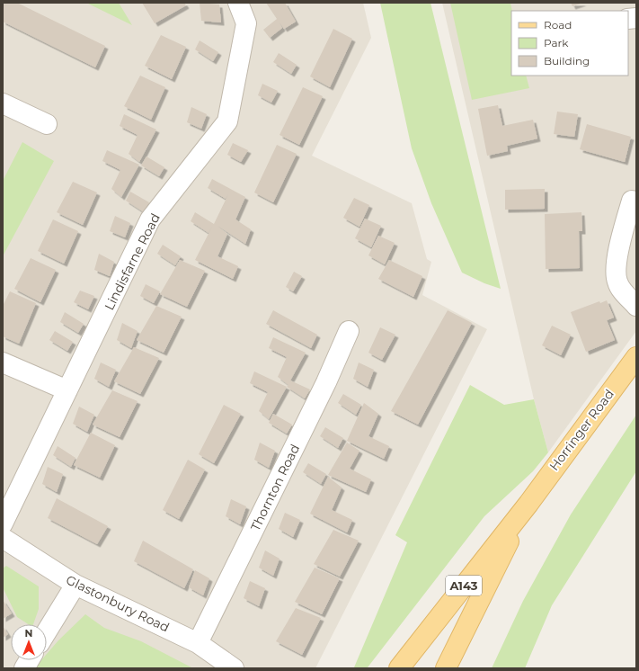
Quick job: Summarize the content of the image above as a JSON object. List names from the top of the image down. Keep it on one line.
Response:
{"streets":{"main road":["Horringer Road","A143"],"street":["Lindisfarne Road","Thornton Road","Glastonbury Road"]},"crossings":[["Thornton Road","Glastonbury Road"]],"legend":["Road","Park","Building"],"north":"top"}
